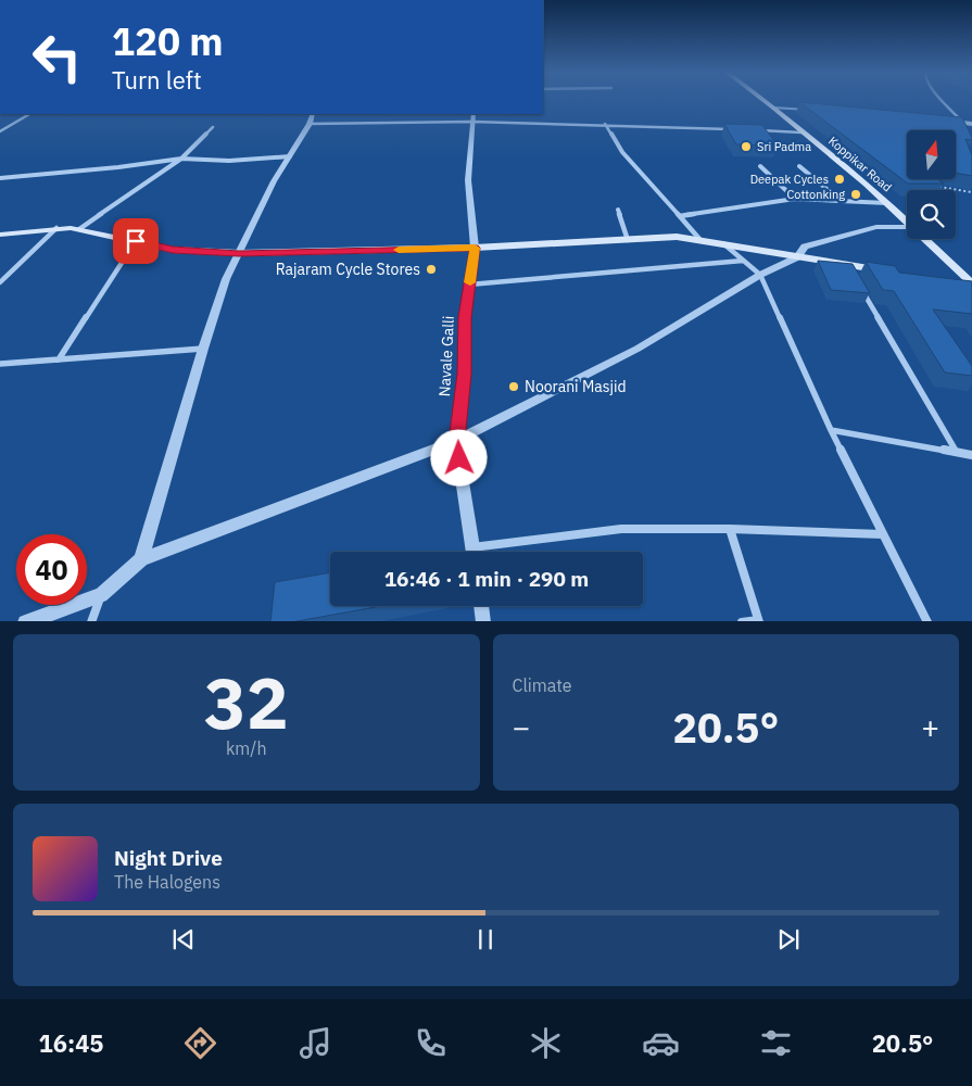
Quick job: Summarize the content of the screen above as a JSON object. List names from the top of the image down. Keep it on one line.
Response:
{"streets":{"main road":["Koppikar Road"],"street":["Navale Galli"]},"places":["Sri Padma","Deepak Cycles","Cottonking","Rajaram Cycle Stores","Noorani Masjid"],"north":"top","page":{"turn":["120 m","Turn left"],"limit":"40","trip":"16:46 · 1 min · 290 m","tile":[["32","km/h"],"Climate"],"heat":["−","20.5°","+"],"song":["Night Drive","The Halogens"],"tabs":["16:45","20.5°"]}}
